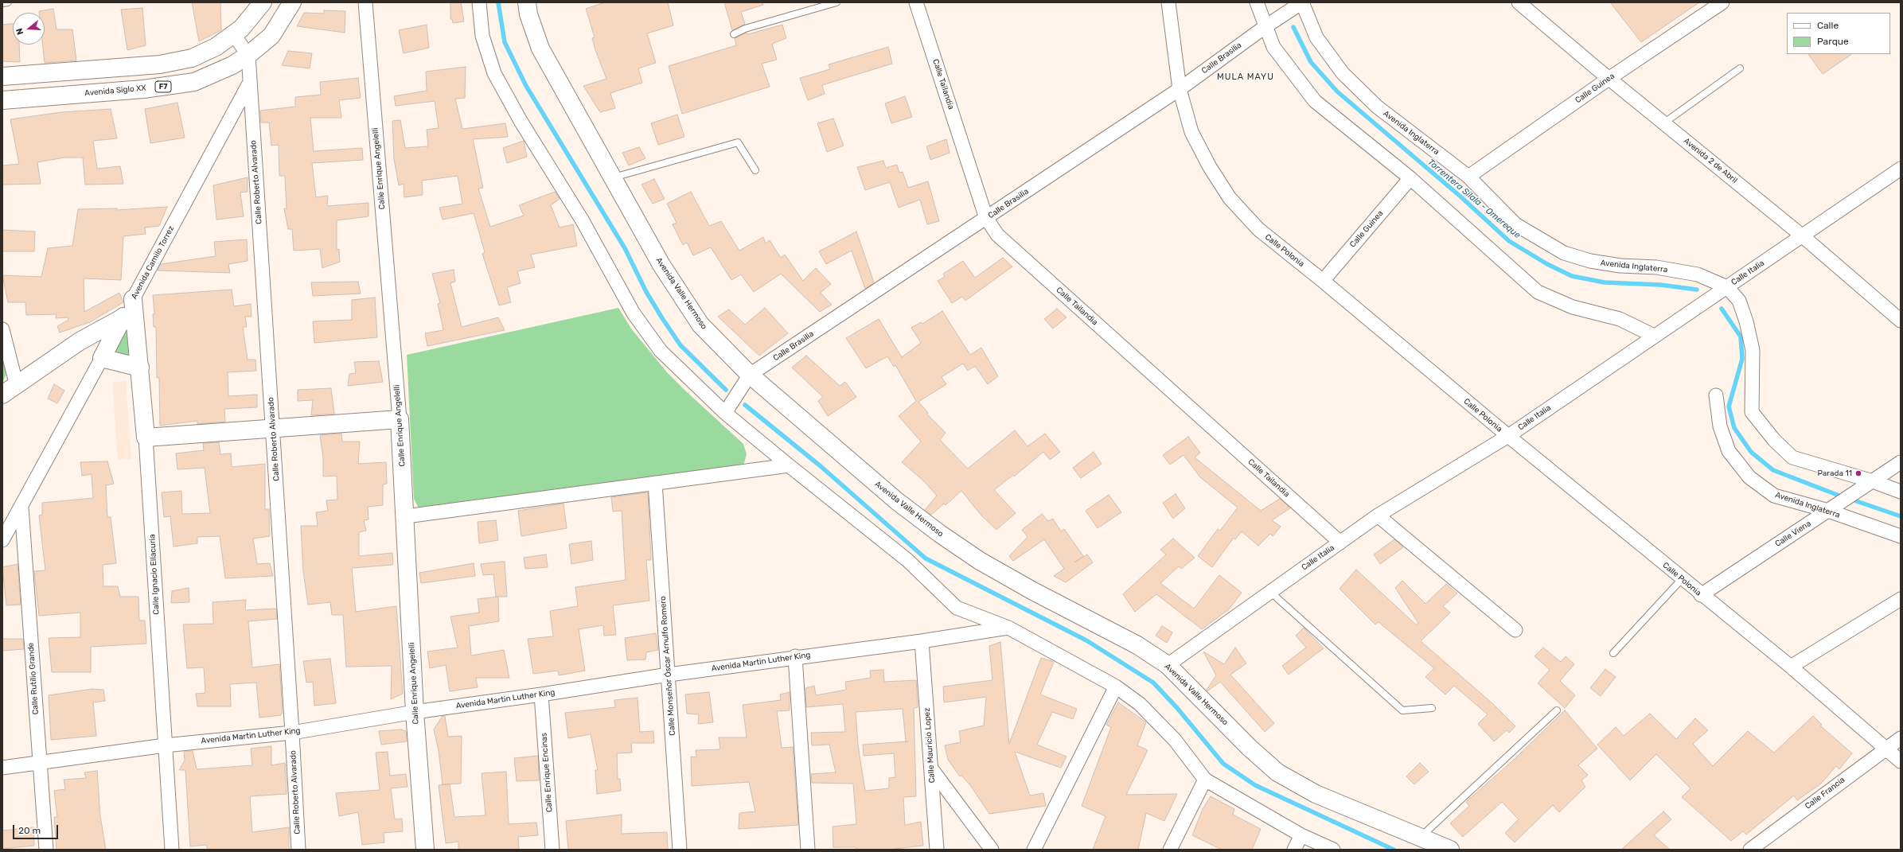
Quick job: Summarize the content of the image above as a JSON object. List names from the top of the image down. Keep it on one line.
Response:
{"streets":{"main road":["F7","Avenida Siglo XX","Calle Enrique Angelelli","Avenida Camilo Torrez","Avenida Valle Hermoso","Calle Ignacio Ellacuria"],"street":["Calle Brasilia","Calle Tailandia","Calle Guinea","Avenida Inglaterra","Avenida 2 de Abril","Calle Roberto Alvarado","Calle Polonia","Calle Italia","Calle Viena","Avenida Martin Luther King","Calle Monseñor Óscar Arnulfo Romero","Calle Rutilio Grande","Calle Mauricio Lopez","Calle Enrique Encinas","Calle Francia"]},"crossings":[["Calle Brasilia","Calle Tailandia"],["Calle Brasilia","Avenida Inglaterra"],["Calle Brasilia","Calle Polonia"],["Calle Brasilia","Avenida Valle Hermoso"],["Calle Tailandia","Calle Italia"],["Calle Guinea","Avenida Inglaterra"],["Calle Guinea","Avenida 2 de Abril"],["Calle Guinea","Calle Polonia"],["Avenida Siglo XX","Calle Roberto Alvarado"],["Avenida Inglaterra","Calle Italia"],["Avenida Inglaterra","Calle Viena"],["Avenida 2 de Abril","Calle Italia"],["Calle Enrique Angelelli","Avenida Martin Luther King"],["Calle Roberto Alvarado","Avenida Camilo Torrez"],["Calle Roberto Alvarado","Avenida Martin Luther King"],["Calle Polonia","Calle Italia"],["Calle Polonia","Calle Viena"],["Calle Polonia","Calle Francia"],["Avenida Camilo Torrez","Calle Ignacio Ellacuria"],["Calle Italia","Avenida Valle Hermoso"],["Calle Ignacio Ellacuria","Avenida Martin Luther King"],["Avenida Martin Luther King","Calle Monseñor Óscar Arnulfo Romero"],["Avenida Martin Luther King","Calle Rutilio Grande"],["Avenida Martin Luther King","Calle Mauricio Lopez"],["Avenida Martin Luther King","Calle Enrique Encinas"]],"districts":["MULA MAYU"],"water":["Torrentera Silala - Omereque"],"places":["Parada 11"],"legend":["Calle","Parque"],"scale_bar":"20 m","north":"left"}
